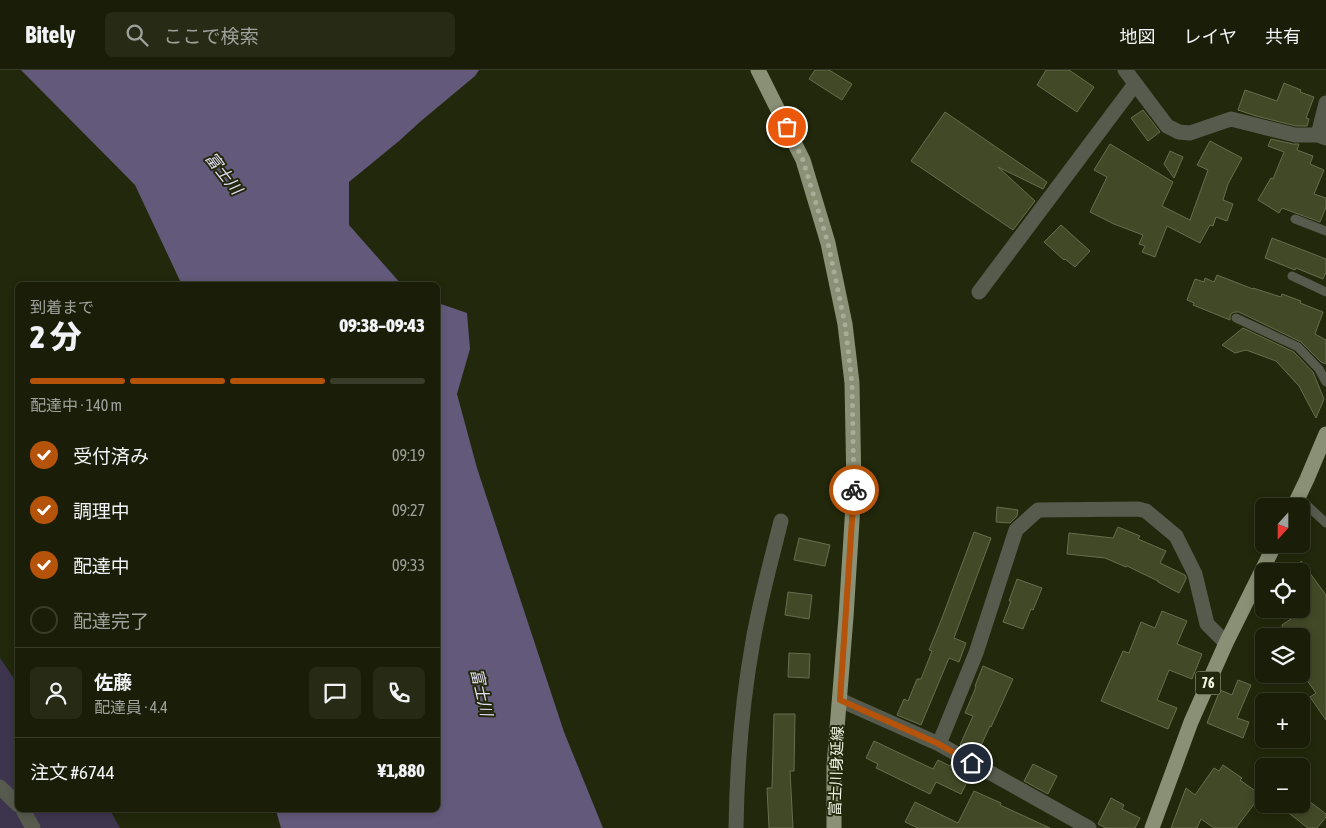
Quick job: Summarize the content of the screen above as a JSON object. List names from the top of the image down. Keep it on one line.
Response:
{"streets":{"main road":["76","富士川身延線"]},"water":["富士川"],"north":"bottom","page":{"header":"Bitely","search":"ここで検索","nav":["地図","レイヤ","共有"],"heading":["2 分","到着まで","09:38–09:43"],"panel":["佐藤","配達員 · 4.4","注文 #6744","¥1,880"],"bar":"配達中 · 140 m","list":[["受付済み","09:19"],["調理中","09:27"],["配達中","09:33"],"配達完了"],"map_buttons":["+","−"]}}
